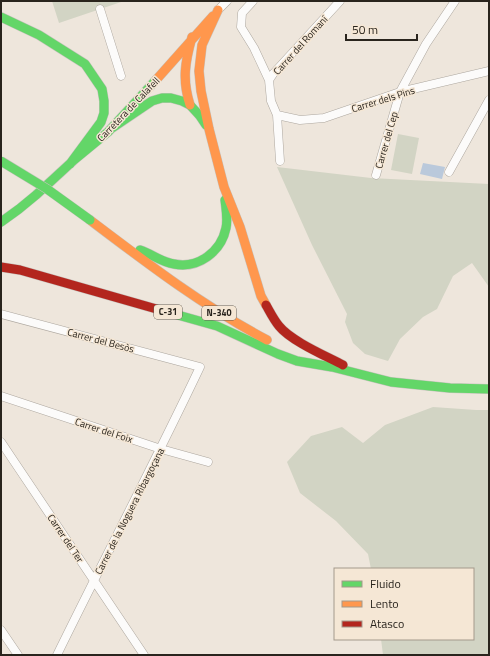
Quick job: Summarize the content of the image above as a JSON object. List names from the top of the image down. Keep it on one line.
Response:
{"streets":{"main road":["Carretera de Calafell","C-31","N-340"],"street":["Carrer del Romaní","Carrer dels Pins","Carrer del Cep","Carrer del Besòs","Carrer del Foix","Carrer de la Noguera Ribargoçana","Carrer del Ter"]},"crossings":[["Carrer del Romaní","Carrer dels Pins"],["Carrer dels Pins","Carrer del Cep"],["C-31","N-340"],["Carrer del Besòs","Carrer de la Noguera Ribargoçana"],["Carrer del Foix","Carrer de la Noguera Ribargoçana"],["Carrer de la Noguera Ribargoçana","Carrer del Ter"]],"legend":["Fluido","Lento","Atasco"],"scale_bar":"50 m"}
